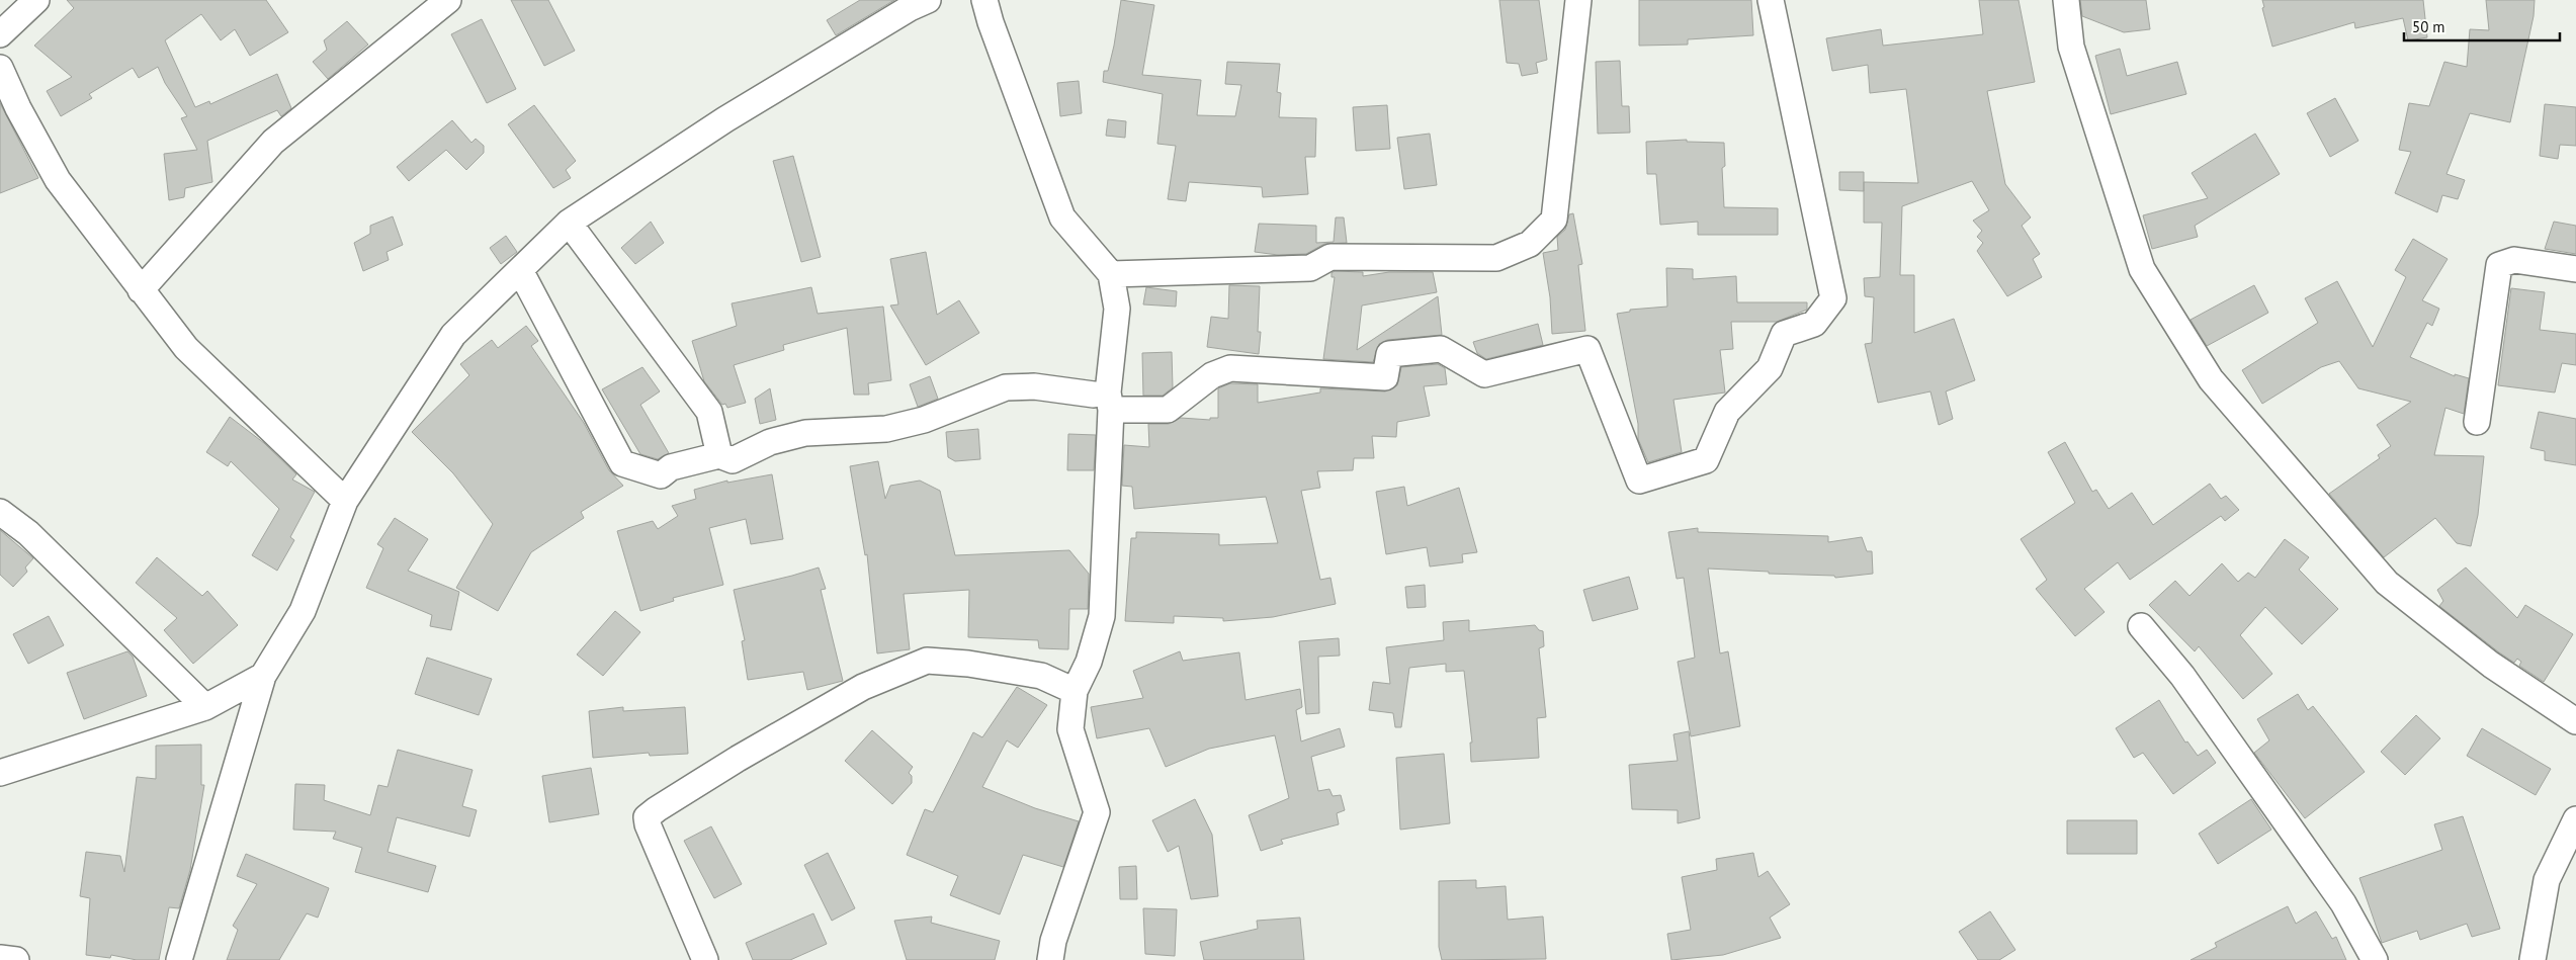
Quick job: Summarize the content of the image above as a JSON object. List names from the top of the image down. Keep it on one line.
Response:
{"scale_bar":"50 m"}
